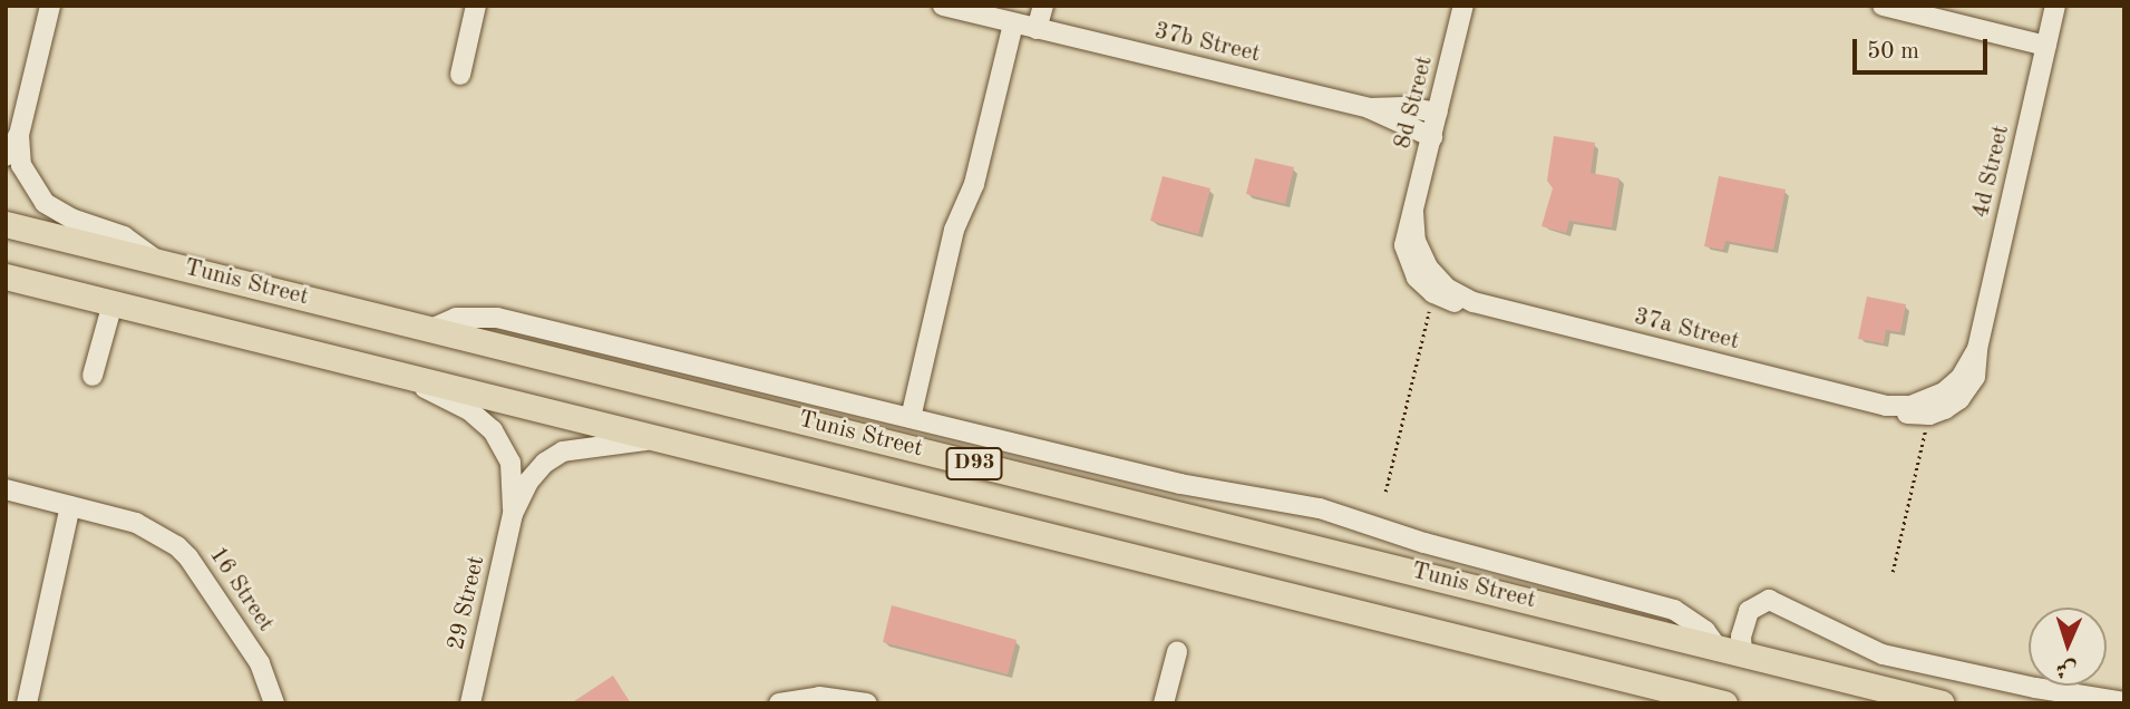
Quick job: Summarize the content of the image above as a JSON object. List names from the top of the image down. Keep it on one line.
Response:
{"streets":{"main road":["Tunis Street","D93"],"street":["37b Street","8d Street","4d Street","37a Street","16 Street","29 Street"]},"crossings":[["37b Street","8d Street"],["8d Street","37a Street"],["4d Street","37a Street"],["D93","29 Street"]],"scale_bar":"50 m","north":"bottom"}
